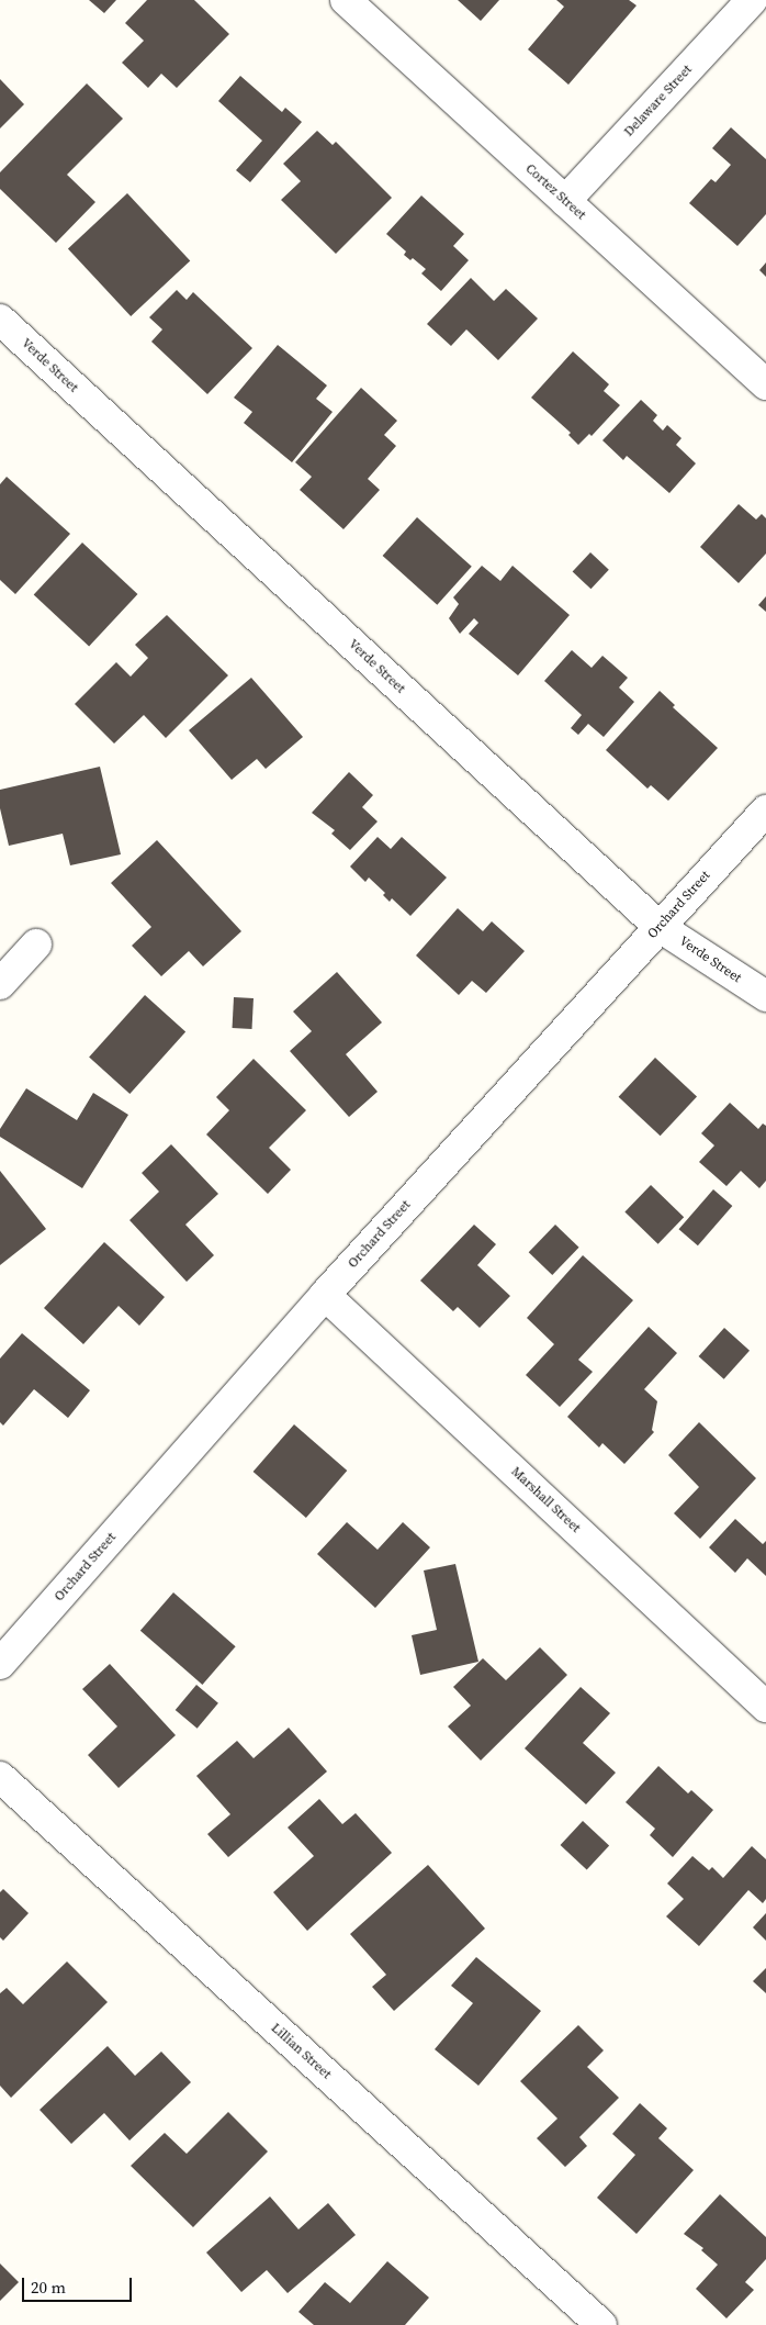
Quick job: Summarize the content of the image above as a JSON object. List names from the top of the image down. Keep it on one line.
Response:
{"streets":{"street":["Delaware Street","Cortez Street","Verde Street","Orchard Street","Marshall Street","Lillian Street"]},"crossings":[["Delaware Street","Cortez Street"],["Verde Street","Orchard Street"],["Orchard Street","Marshall Street"]],"scale_bar":"20 m"}
